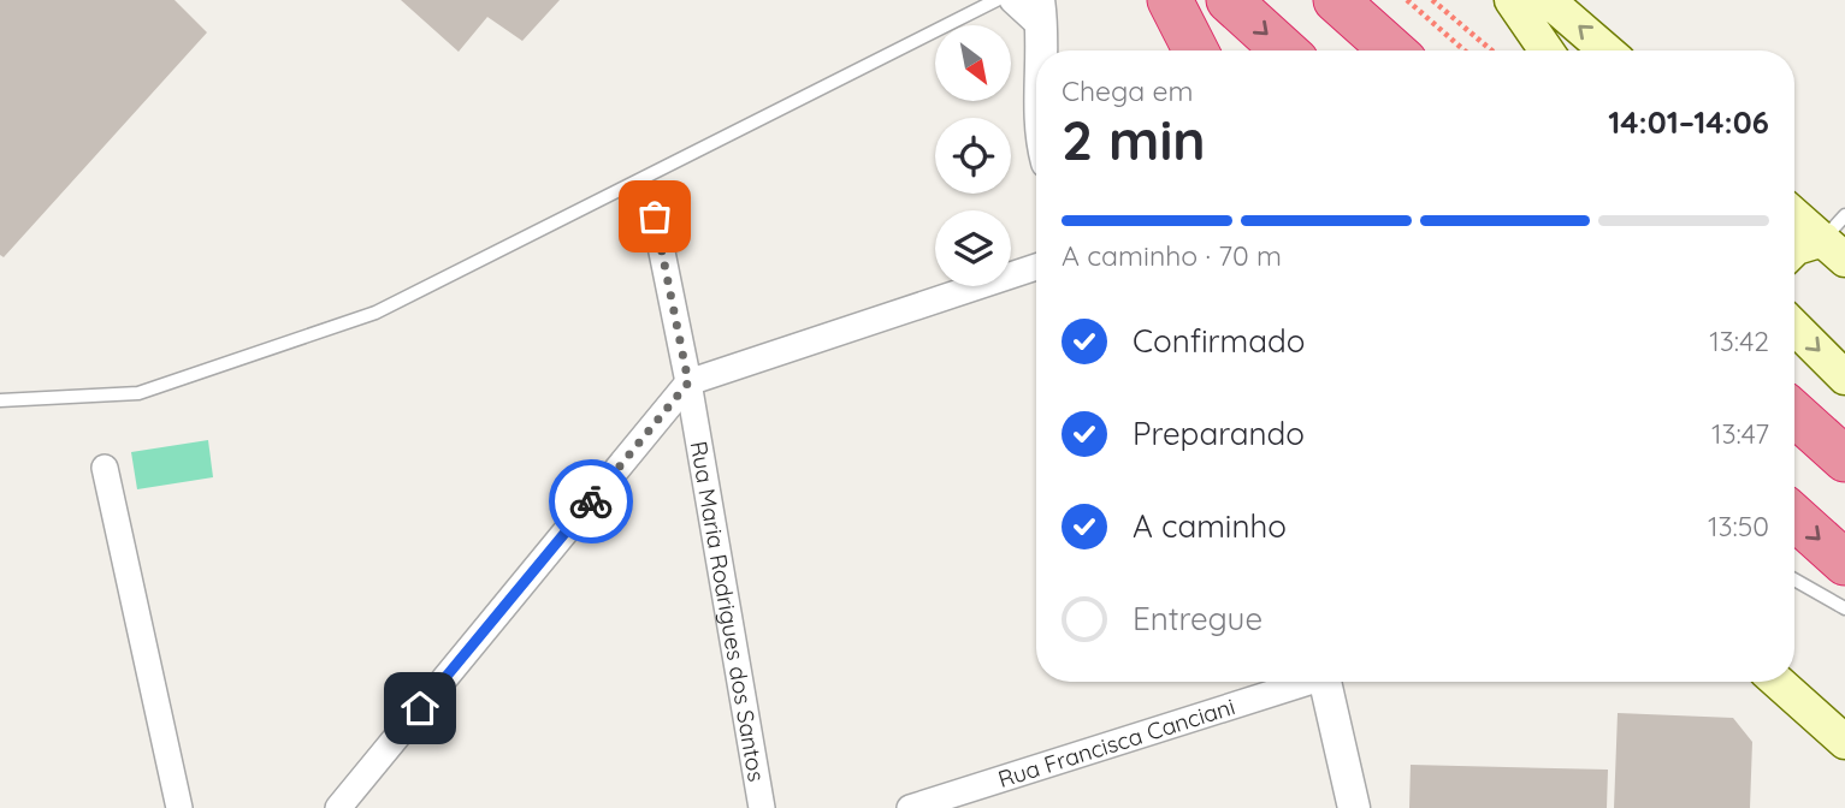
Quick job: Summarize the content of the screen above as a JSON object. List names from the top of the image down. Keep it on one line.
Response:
{"streets":{"street":["Rua Maria Rodrigues dos Santos","Rua Francisca Canciani"]},"north":"bottom right","page":{"heading":["2 min","Chega em","14:01–14:06"],"bar":"A caminho · 70 m","list":[["Confirmado","13:42"],["Preparando","13:47"],["A caminho","13:50"],"Entregue"]}}
